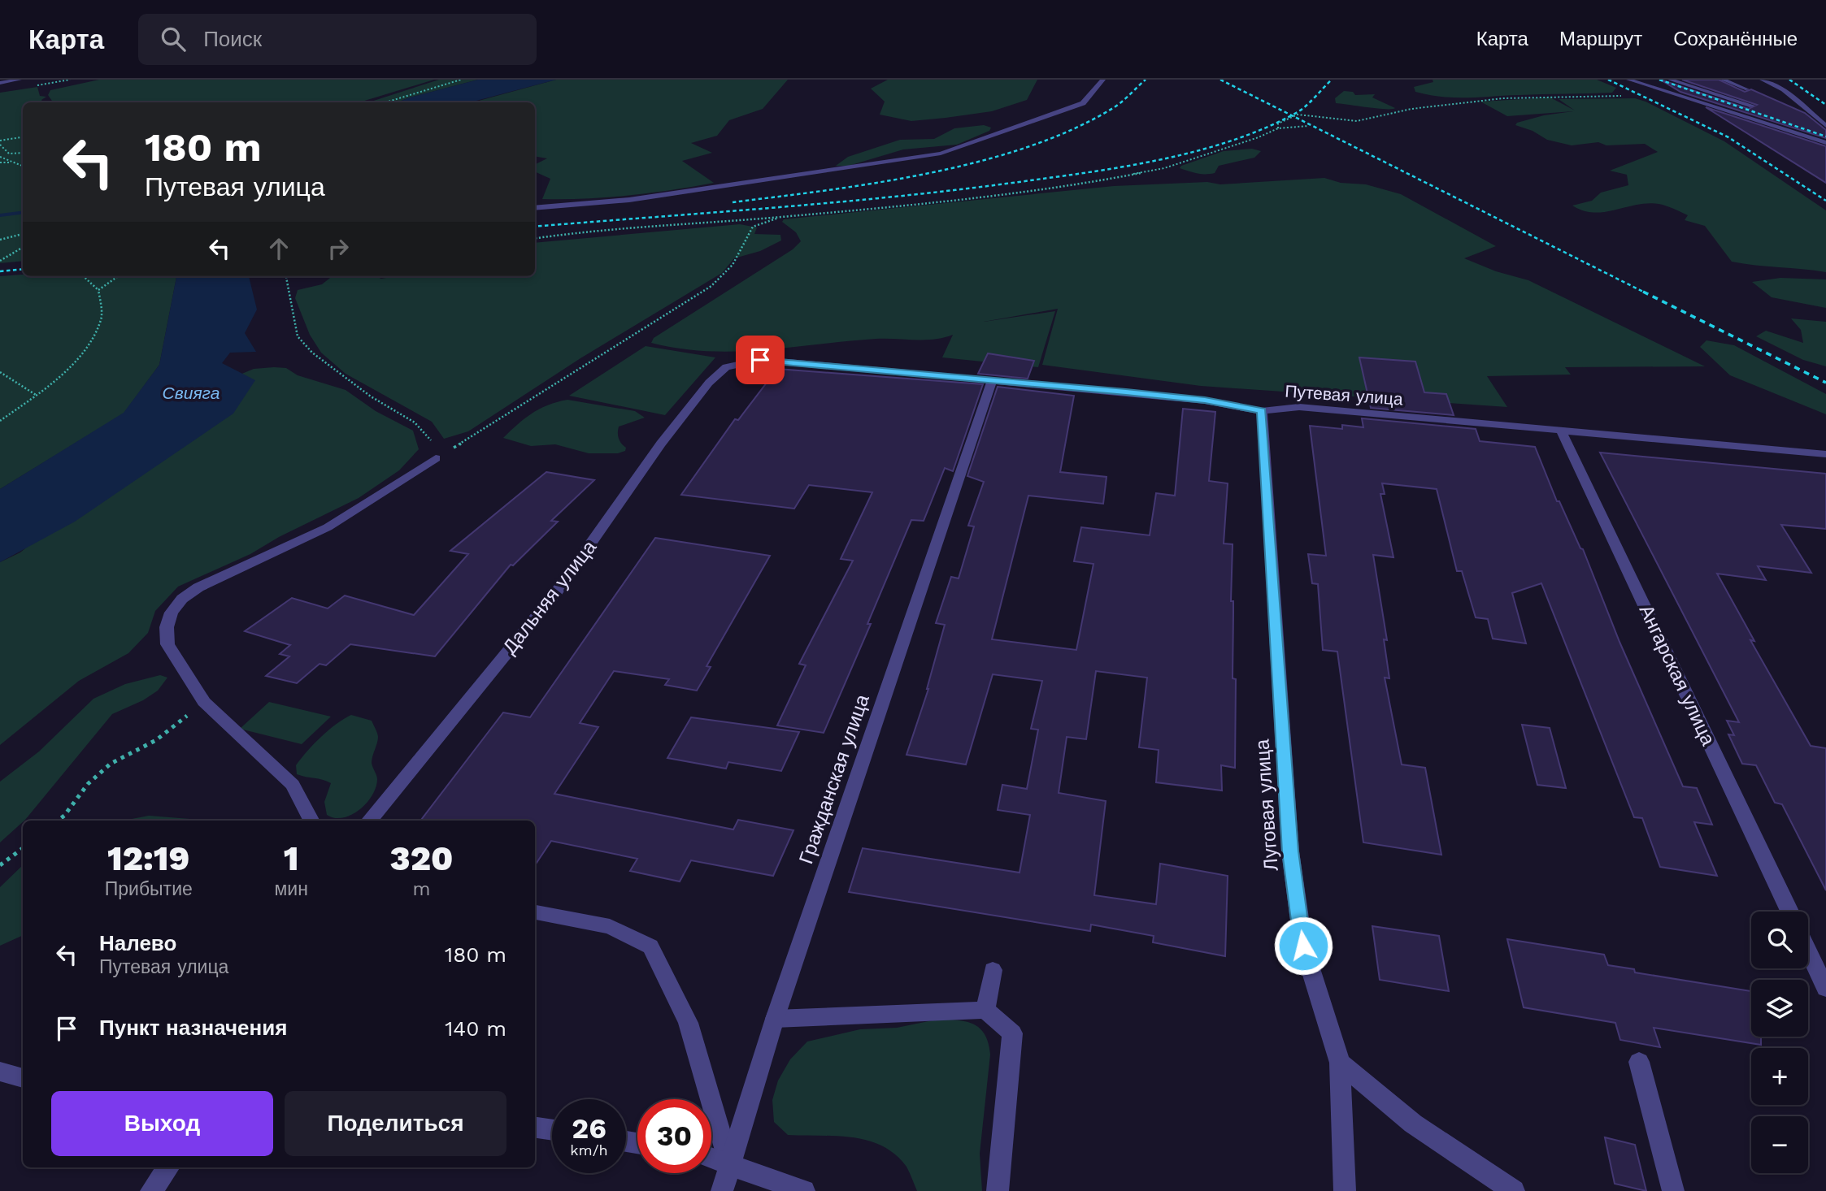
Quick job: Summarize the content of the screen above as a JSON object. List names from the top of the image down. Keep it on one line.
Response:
{"streets":{"street":["Путевая улица","Дальняя улица","Ангарская улица","Гражданская улица","Луговая улица"]},"crossings":[["Путевая улица","Дальняя улица"],["Путевая улица","Ангарская улица"],["Путевая улица","Гражданская улица"],["Путевая улица","Луговая улица"]],"water":["Свияга"],"page":{"header":"Карта","search":"Поиск","nav":["Карта","Маршрут","Сохранённые"],"turn":["180 m","Путевая улица"],"eta":["12:19","Прибытие","1","мин","320","m"],"map_buttons":["+","−"],"list":[{"name":"Налево","note":"Путевая улица","value":"180 m"},{"name":"Пункт назначения","value":"140 m"}],"buttons":["Выход","Поделиться"],"speed":"26 km/h","limit":"30"}}
